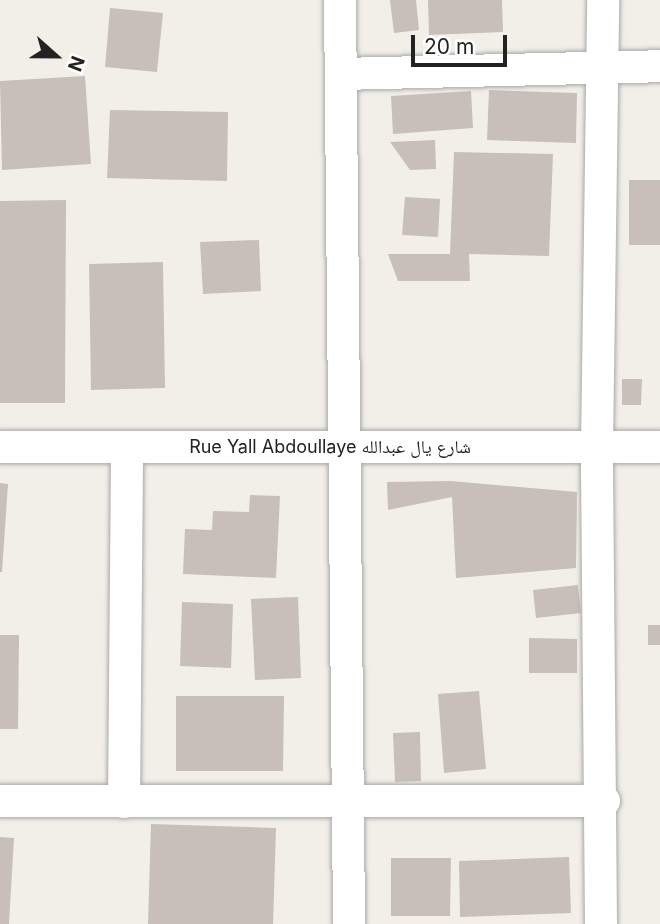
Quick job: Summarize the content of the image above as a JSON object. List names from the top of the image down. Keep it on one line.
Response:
{"streets":{"street":["Rue Yall Abdoullaye شارع يال عبدالله"]},"scale_bar":"20 m","north":"right"}
